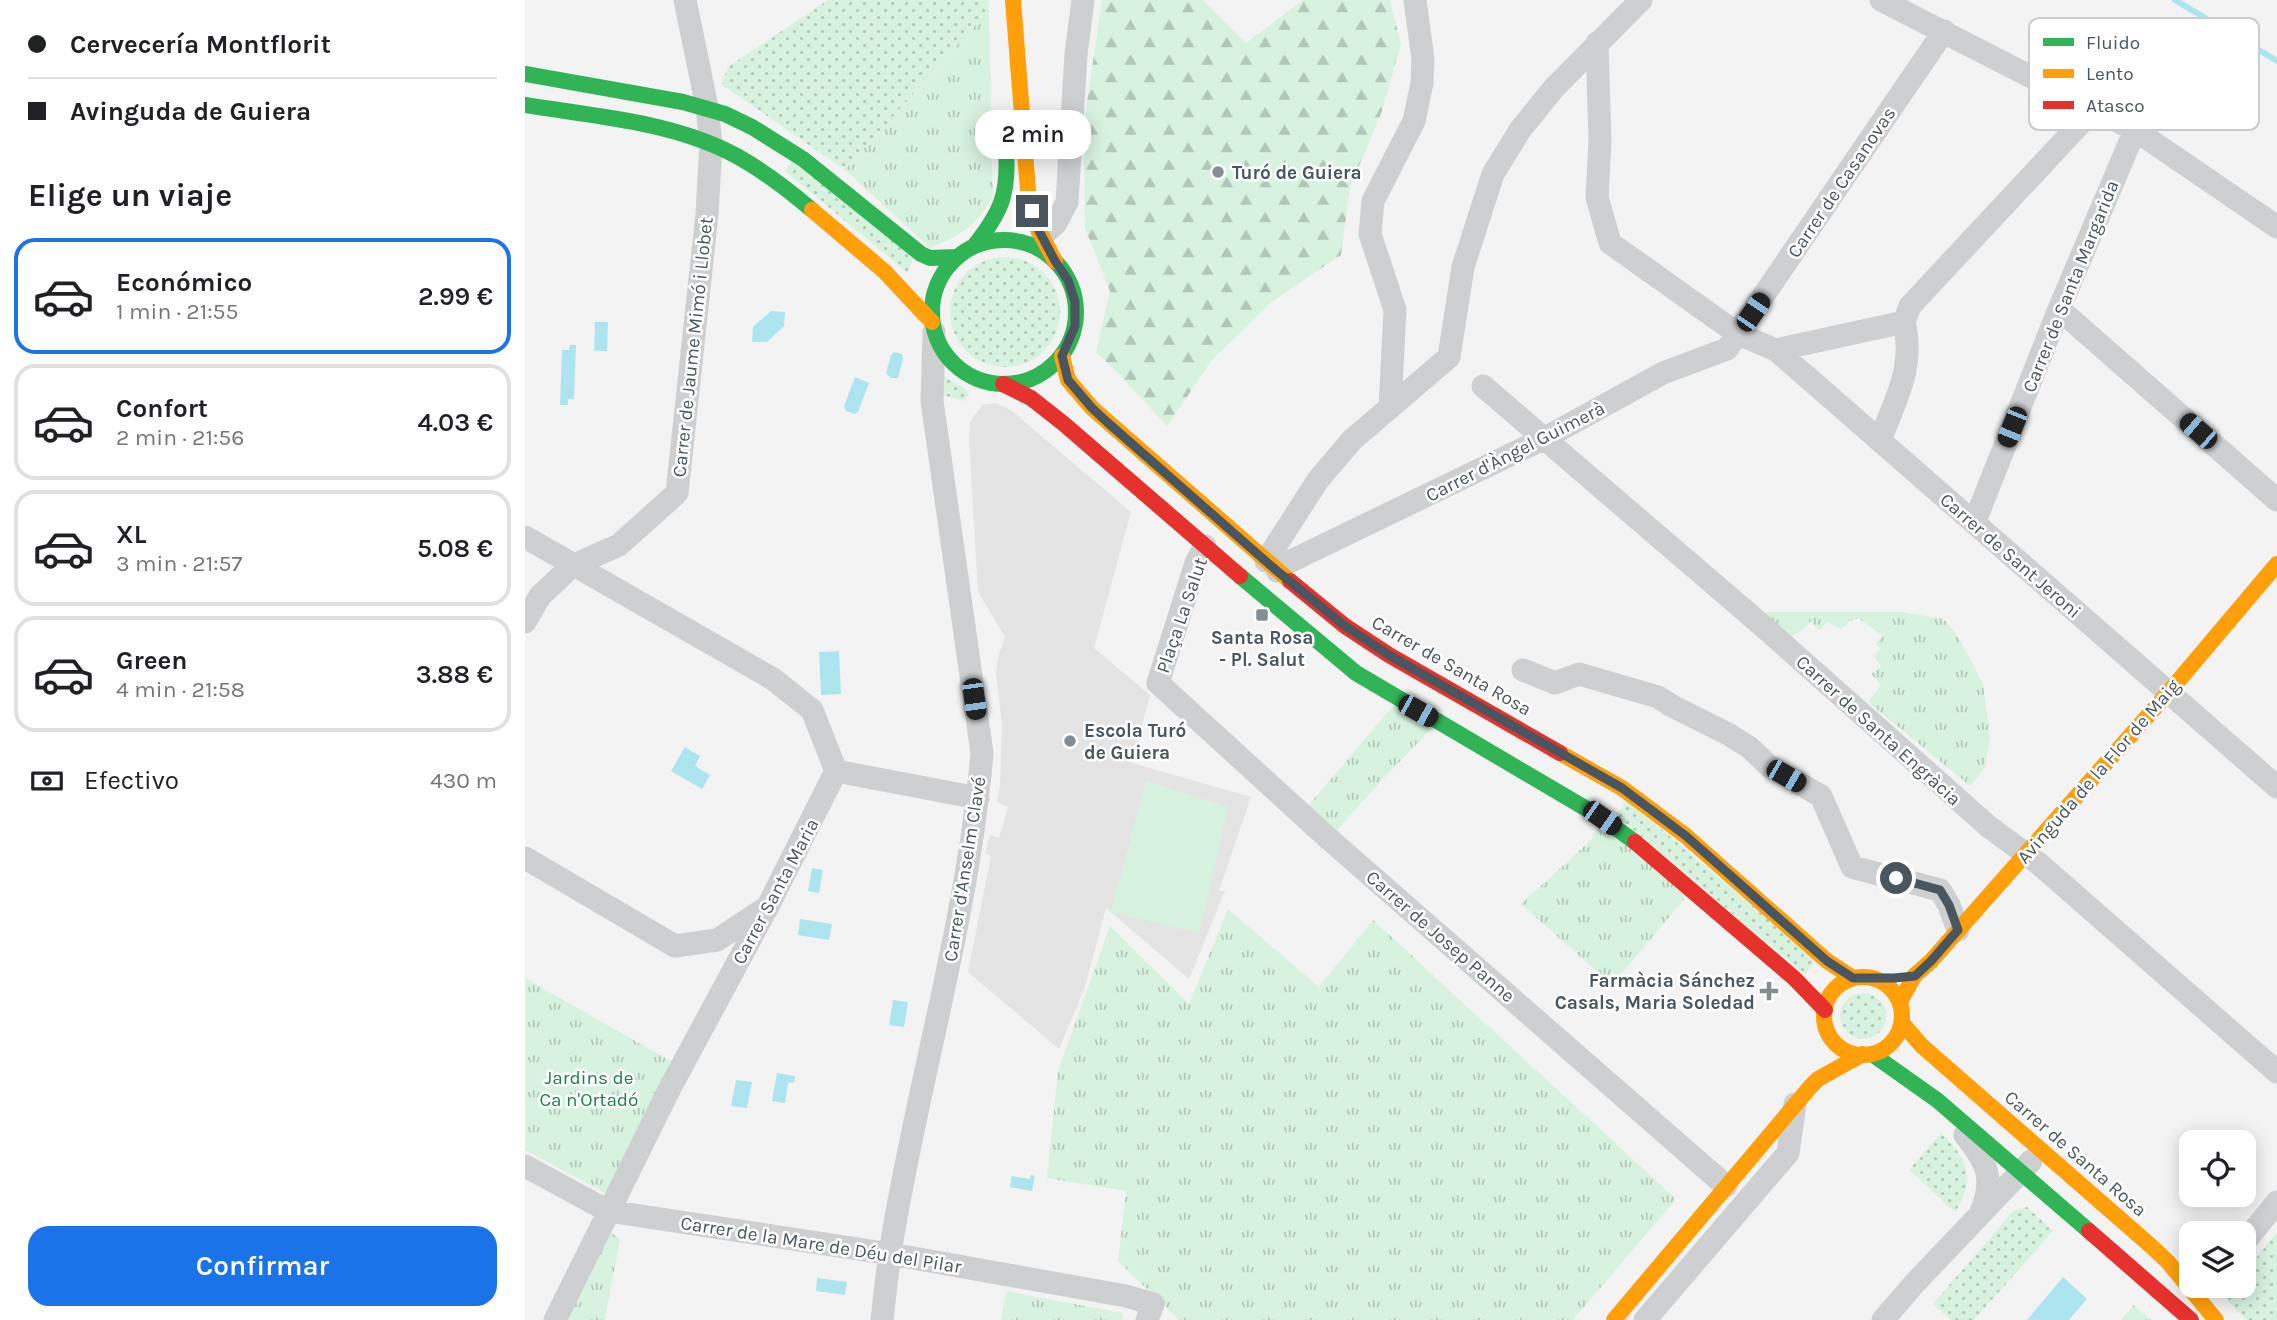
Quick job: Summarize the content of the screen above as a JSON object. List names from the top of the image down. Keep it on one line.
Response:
{"streets":{"main road":["Carrer de Santa Rosa","Avinguda de la Flor de Maig"],"street":["Carrer de Casanovas","Carrer de Santa Margarida","Carrer de Jaume Mimó i Llobet","Carrer d'Àngel Guimerà","Carrer de Sant Jeroni","Plaça La Salut","Carrer de Santa Engràcia","Carrer d'Anselm Clavé","Carrer Santa Maria","Carrer de Josep Panne","Carrer de la Mare de Déu del Pilar"]},"crossings":[["Carrer de Casanovas","Carrer d'Àngel Guimerà"],["Carrer de Casanovas","Carrer de Sant Jeroni"],["Carrer de Santa Margarida","Carrer de Sant Jeroni"],["Carrer d'Àngel Guimerà","Carrer de Sant Jeroni"],["Carrer d'Àngel Guimerà","Carrer de Santa Rosa"],["Carrer d'Àngel Guimerà","Carrer de Santa Engràcia"],["Carrer de Sant Jeroni","Avinguda de la Flor de Maig"],["Plaça La Salut","Carrer de Josep Panne"],["Carrer de Santa Rosa","Avinguda de la Flor de Maig"],["Carrer de Santa Rosa","Carrer d'Anselm Clavé"],["Carrer de Santa Engràcia","Avinguda de la Flor de Maig"],["Carrer d'Anselm Clavé","Carrer de la Mare de Déu del Pilar"],["Carrer Santa Maria","Carrer de la Mare de Déu del Pilar"]],"parks":["Jardins de Ca n'Ortadó"],"places":{"other":["Turó de Guiera","Escola Turó de Guiera"],"transit":["Santa Rosa - Pl. Salut"],"health":["Farmàcia Sánchez Casals, Maria Soledad"]},"legend":["Fluido","Lento","Atasco"],"page":{"banner":["Cervecería Montflorit","Avinguda de Guiera"],"bubble":"2 min","heading":"Elige un viaje","list":[{"name":"Económico","note":"1 min · 21:55","value":"2.99 €"},{"name":"Confort","note":"2 min · 21:56","value":"4.03 €"},{"name":"XL","note":"3 min · 21:57","value":"5.08 €"},{"name":"Green","note":"4 min · 21:58","value":"3.88 €"}],"pay":["Efectivo","430 m"],"buttons":"Confirmar"}}
